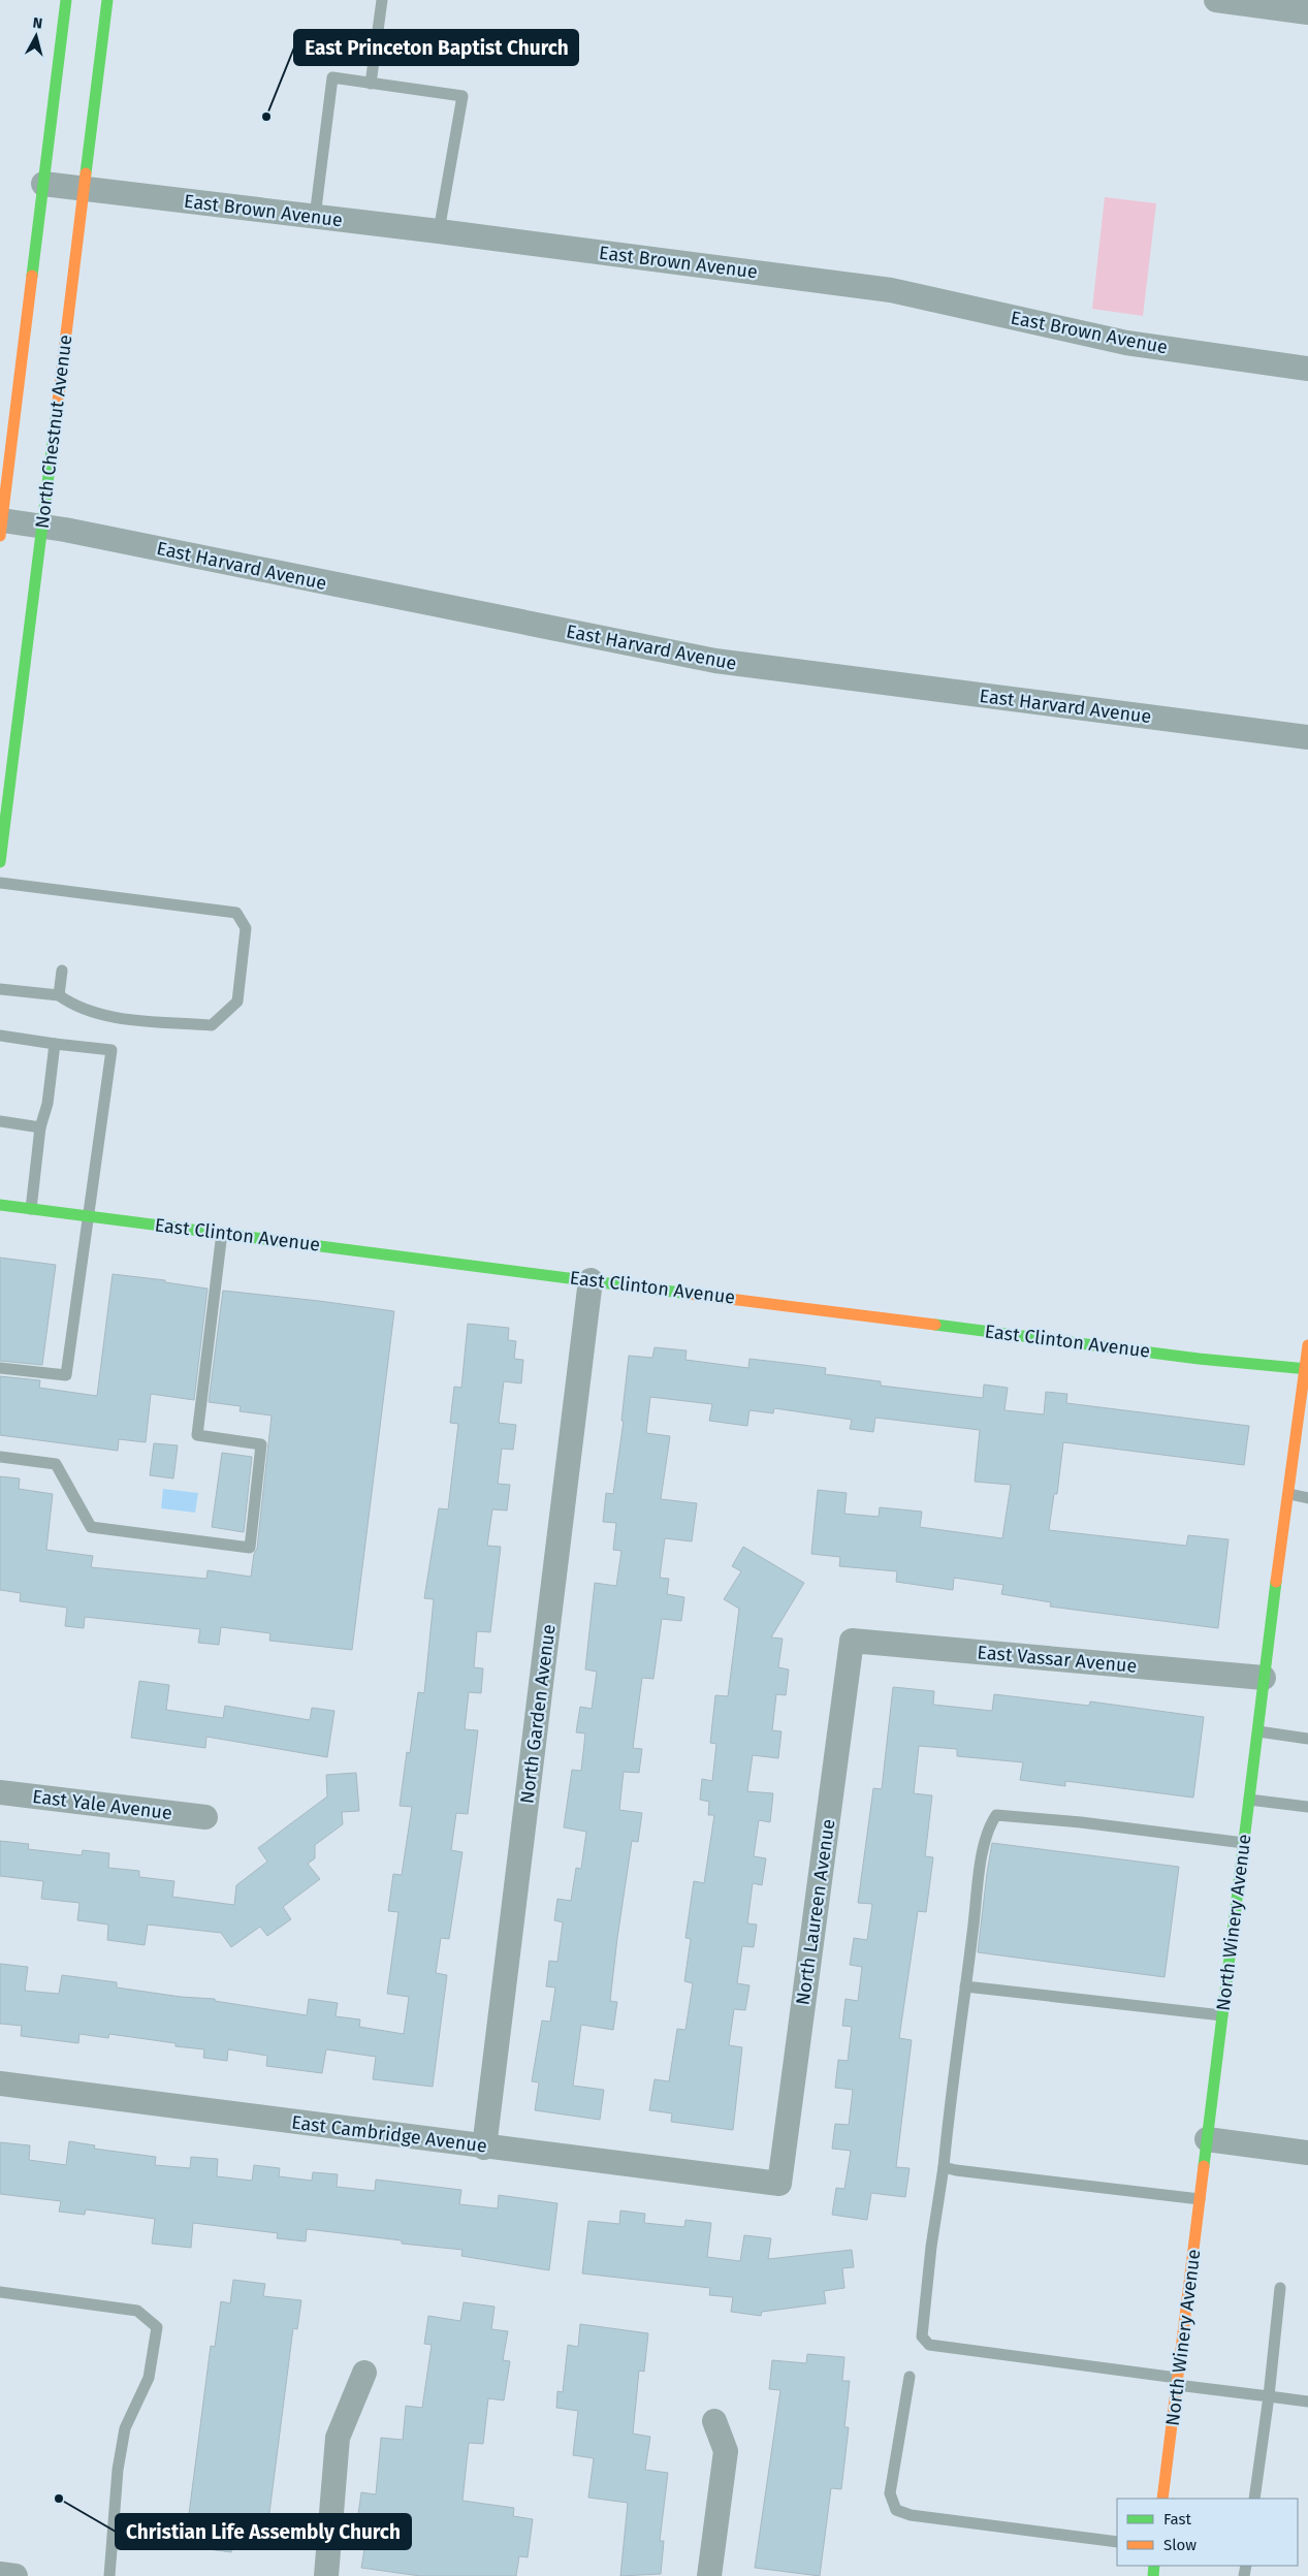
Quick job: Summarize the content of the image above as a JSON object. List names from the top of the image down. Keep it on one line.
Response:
{"streets":{"main road":["North Chestnut Avenue","East Clinton Avenue","North Winery Avenue"],"street":["East Brown Avenue","East Harvard Avenue","East Vassar Avenue","North Garden Avenue","East Yale Avenue","North Laureen Avenue","East Cambridge Avenue"]},"crossings":[["East Brown Avenue","North Chestnut Avenue"],["North Chestnut Avenue","East Harvard Avenue"],["East Clinton Avenue","North Garden Avenue"],["East Clinton Avenue","North Winery Avenue"],["East Vassar Avenue","North Laureen Avenue"],["East Vassar Avenue","North Winery Avenue"],["North Garden Avenue","East Cambridge Avenue"],["North Laureen Avenue","East Cambridge Avenue"]],"places":["East Princeton Baptist Church","Christian Life Assembly Church"],"legend":["Fast","Slow"],"north":"top"}
